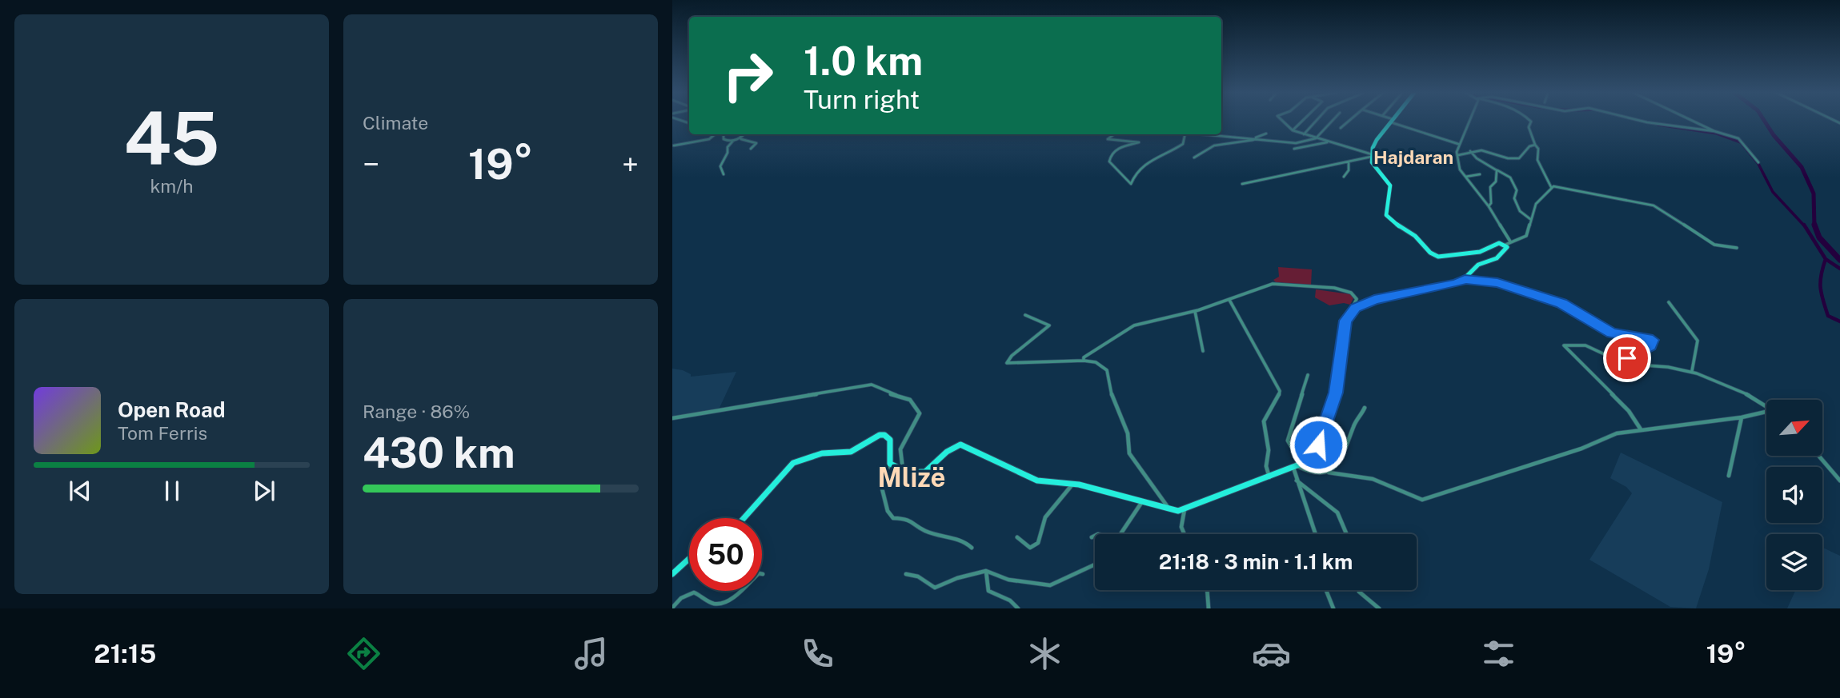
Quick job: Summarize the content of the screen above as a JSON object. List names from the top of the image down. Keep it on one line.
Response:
{"districts":["Hajdaran","Mlizë"],"north":"top right","page":{"tile":[["45","km/h"],"Climate",["Range · 86%","430 km"]],"turn":["1.0 km","Turn right"],"heat":["−","19°","+"],"song":["Open Road","Tom Ferris"],"limit":"50","trip":"21:18 · 3 min · 1.1 km","tabs":["21:15","19°"]}}
